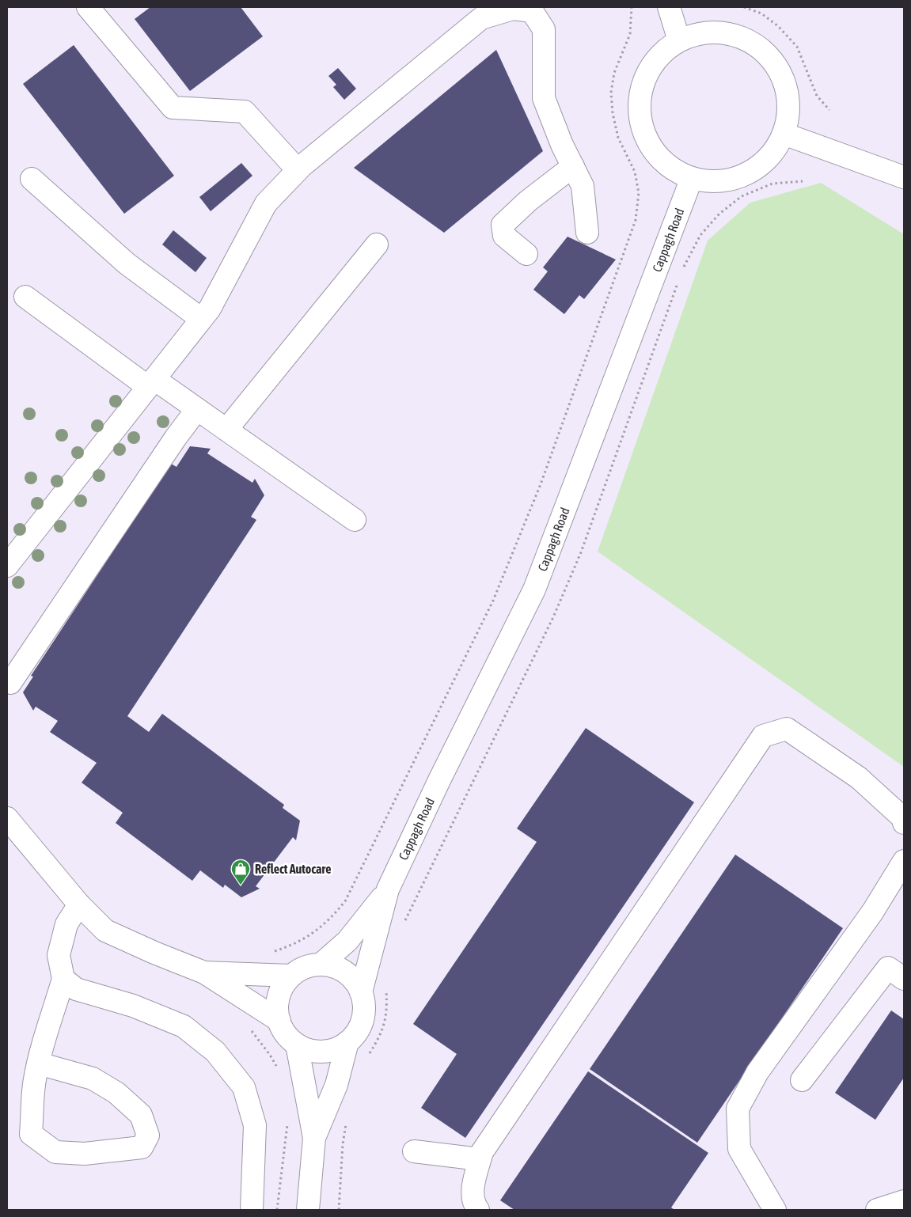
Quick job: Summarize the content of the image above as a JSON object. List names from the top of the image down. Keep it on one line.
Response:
{"streets":{"street":["Cappagh Road"]},"places":{"shop":["Reflect Autocare"]}}
